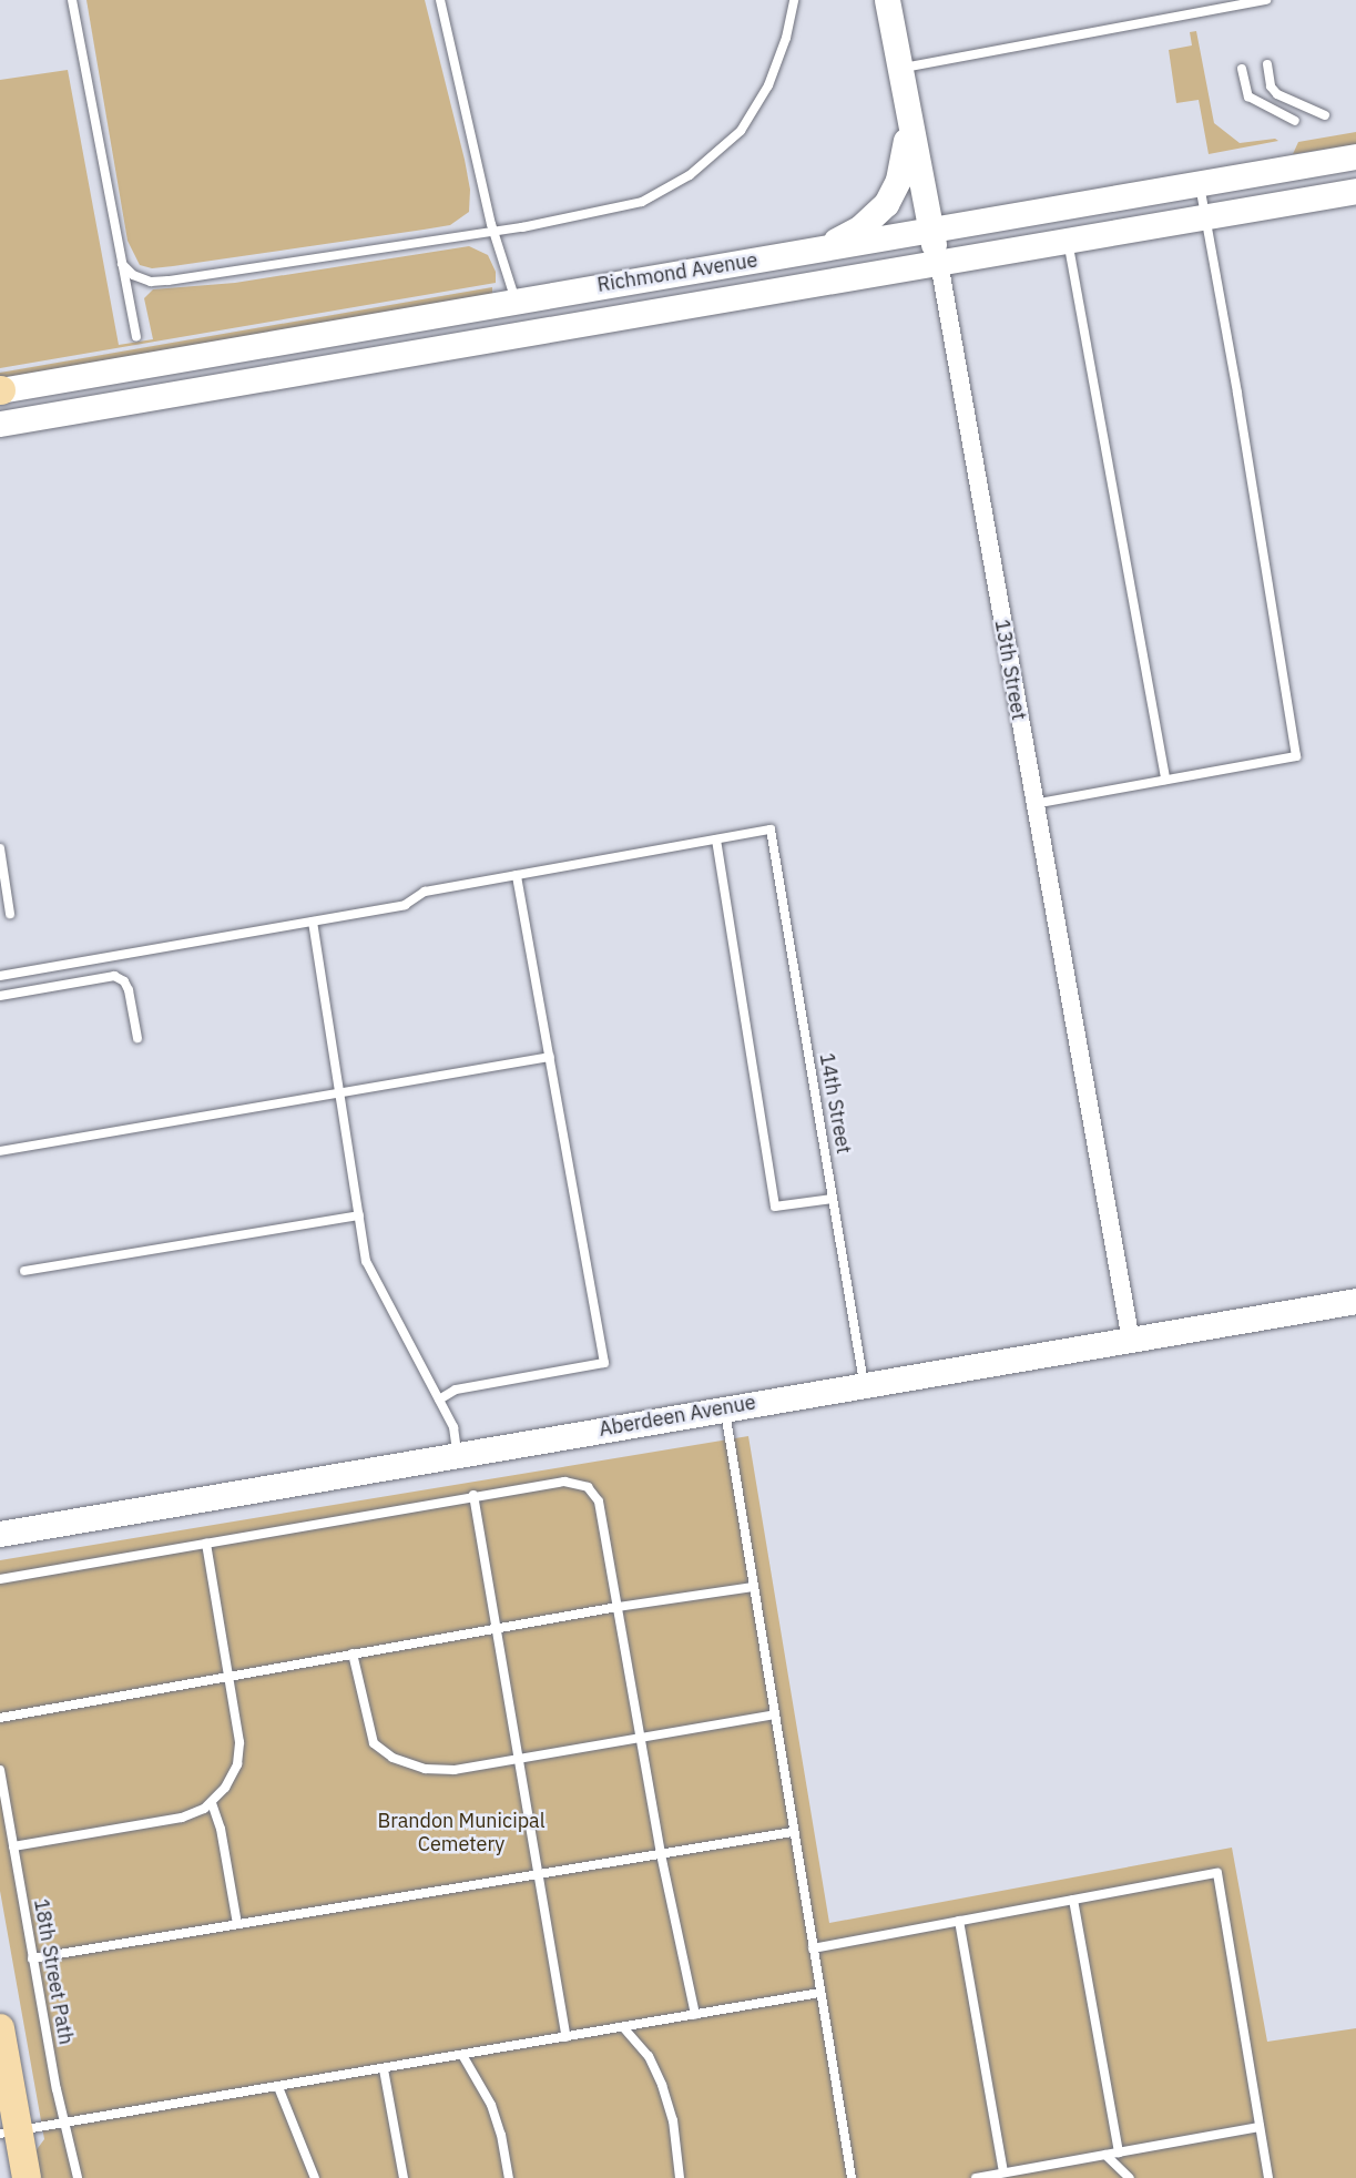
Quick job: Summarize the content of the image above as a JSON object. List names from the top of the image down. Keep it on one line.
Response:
{"streets":{"main road":["Richmond Avenue","13th Street","Aberdeen Avenue"],"lane":["14th Street","18th Street Path"]},"crossings":[["Richmond Avenue","13th Street"],["13th Street","Aberdeen Avenue"],["14th Street","Aberdeen Avenue"]],"parks":["Brandon Municipal Cemetery"]}
